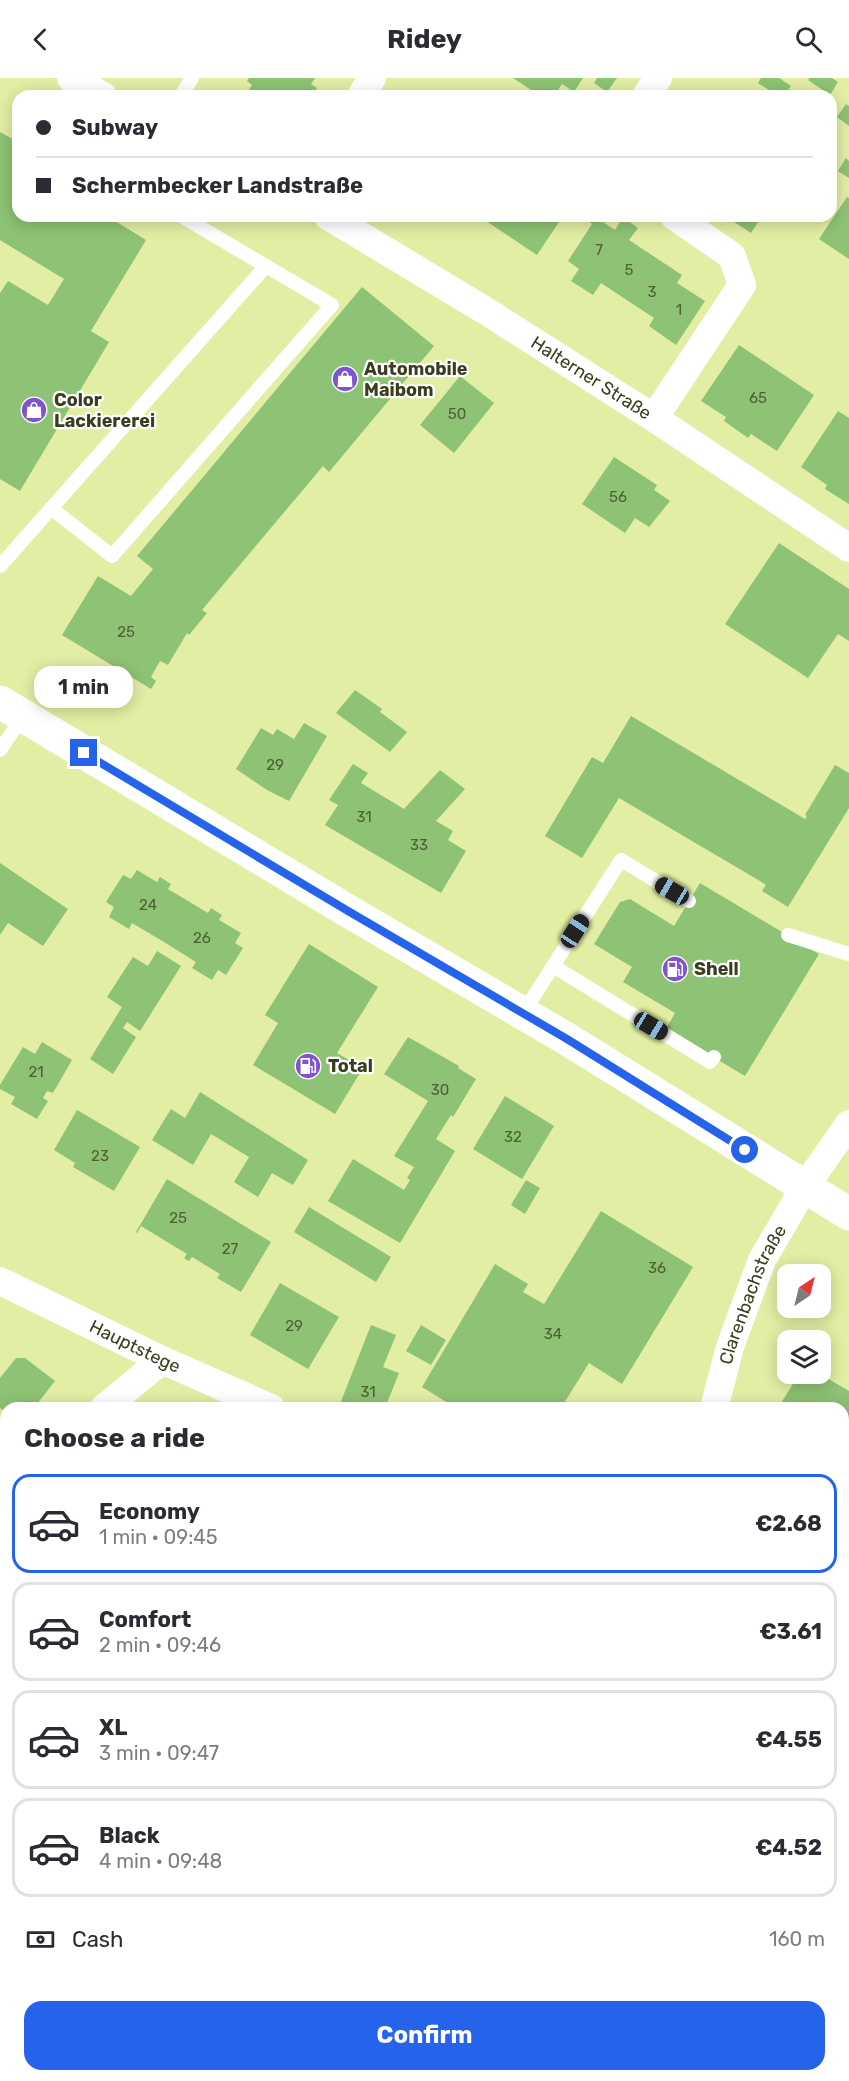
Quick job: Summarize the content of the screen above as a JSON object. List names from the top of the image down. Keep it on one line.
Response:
{"streets":{"street":["Halterner Straße","Clarenbachstraße","Hauptstege"]},"places":{"shop":["Automobile Maibom","Color Lackiererei"],"fuel station":["Shell","Total"]},"house_numbers":["7","5","3","1","65","50","56","25","29","31","33","24","26","21","30","32","23","25","27","36","29","34","31"],"north":"top right","page":{"header":"Ridey","banner":["Subway","Schermbecker Landstraße"],"bubble":"1 min","heading":"Choose a ride","list":[{"name":"Economy","note":"1 min · 09:45","value":"€2.68"},{"name":"Comfort","note":"2 min · 09:46","value":"€3.61"},{"name":"XL","note":"3 min · 09:47","value":"€4.55"},{"name":"Black","note":"4 min · 09:48","value":"€4.52"}],"pay":["Cash","160 m"],"buttons":"Confirm"}}
